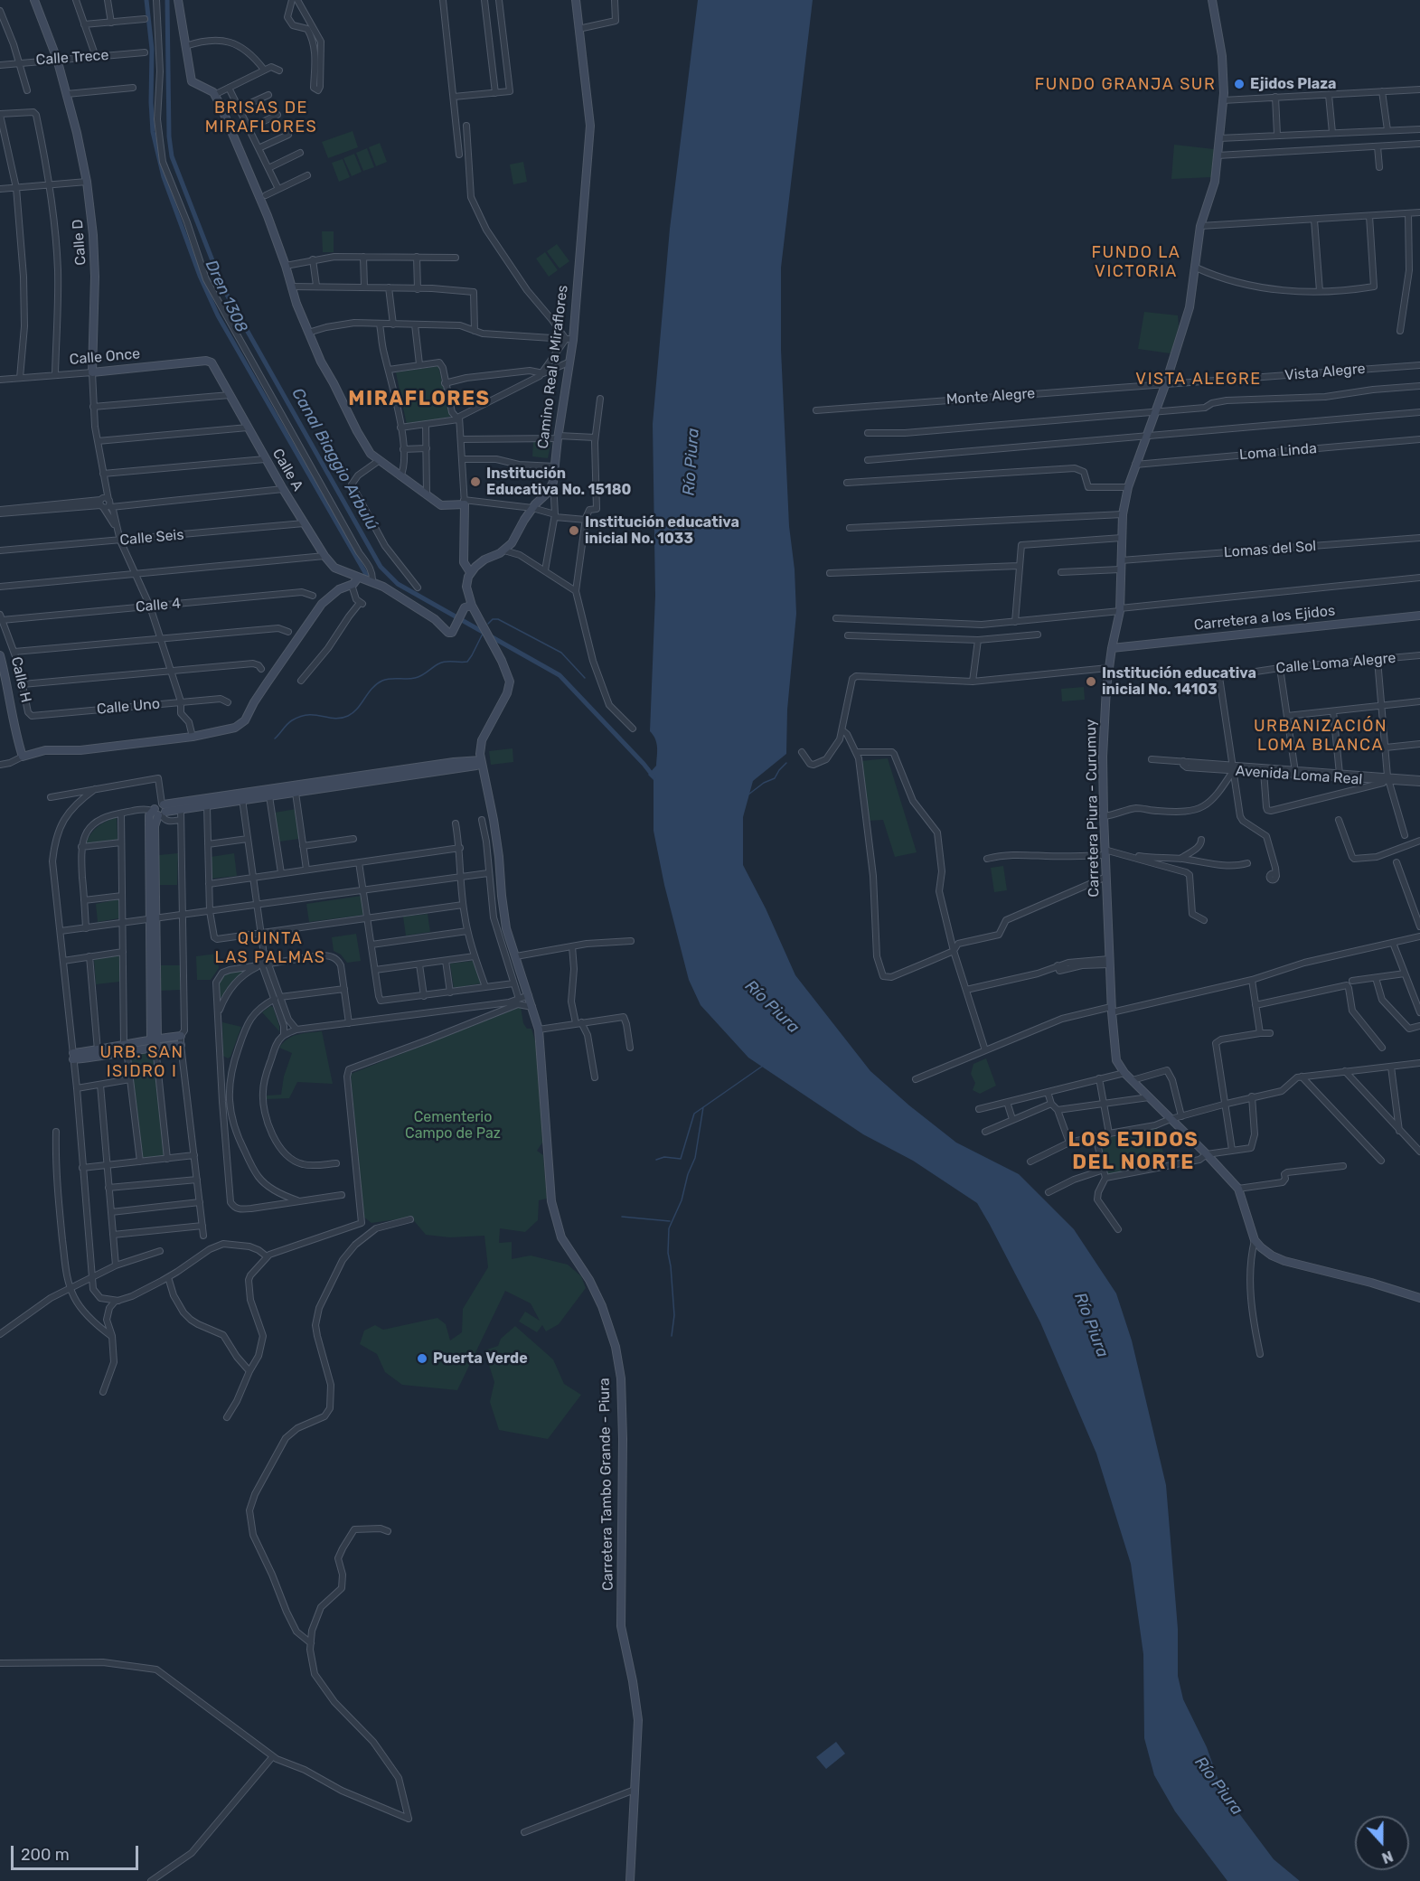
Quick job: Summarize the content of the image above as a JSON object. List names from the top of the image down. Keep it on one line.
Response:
{"streets":{"street":["Calle Trece","Calle D","Calle Once","Camino Real a Miraflores","Vista Alegre","Monte Alegre","Loma Linda","Calle A","Calle Seis","Lomas del Sol","Calle 4","Carretera a los Ejidos","Calle Loma Alegre","Calle H","Calle Uno","Avenida Loma Real","Carretera Piura - Curumuy","Carretera Tambo Grande - Piura"]},"crossings":[["Calle Trece","Calle D"],["Calle D","Calle Once"],["Calle D","Calle Seis"],["Calle D","Calle 4"],["Calle D","Calle Uno"],["Calle Once","Calle A"],["Vista Alegre","Monte Alegre"],["Vista Alegre","Carretera Piura - Curumuy"],["Monte Alegre","Carretera Piura - Curumuy"],["Loma Linda","Carretera Piura - Curumuy"],["Calle A","Calle Seis"],["Calle A","Carretera Tambo Grande - Piura"],["Lomas del Sol","Carretera Piura - Curumuy"],["Calle 4","Calle H"],["Carretera a los Ejidos","Carretera Piura - Curumuy"],["Calle Loma Alegre","Avenida Loma Real"],["Calle H","Calle Uno"]],"districts":["FUNDO GRANJA SUR","BRISAS DE MIRAFLORES","FUNDO LA VICTORIA","VISTA ALEGRE","MIRAFLORES","URBANIZACIÓN LOMA BLANCA","QUINTA LAS PALMAS","URB. SAN ISIDRO I","LOS EJIDOS DEL NORTE"],"water":["Dren 1308","Canal Biaggio Arbulú","Río Piura"],"parks":["Cementerio Campo de Paz"],"places":["Ejidos Plaza","Institución Educativa No. 15180","Institución educativa inicial No. 1033","Institución educativa inicial No. 14103","Puerta Verde"],"scale_bar":"200 m","north":"bottom"}
